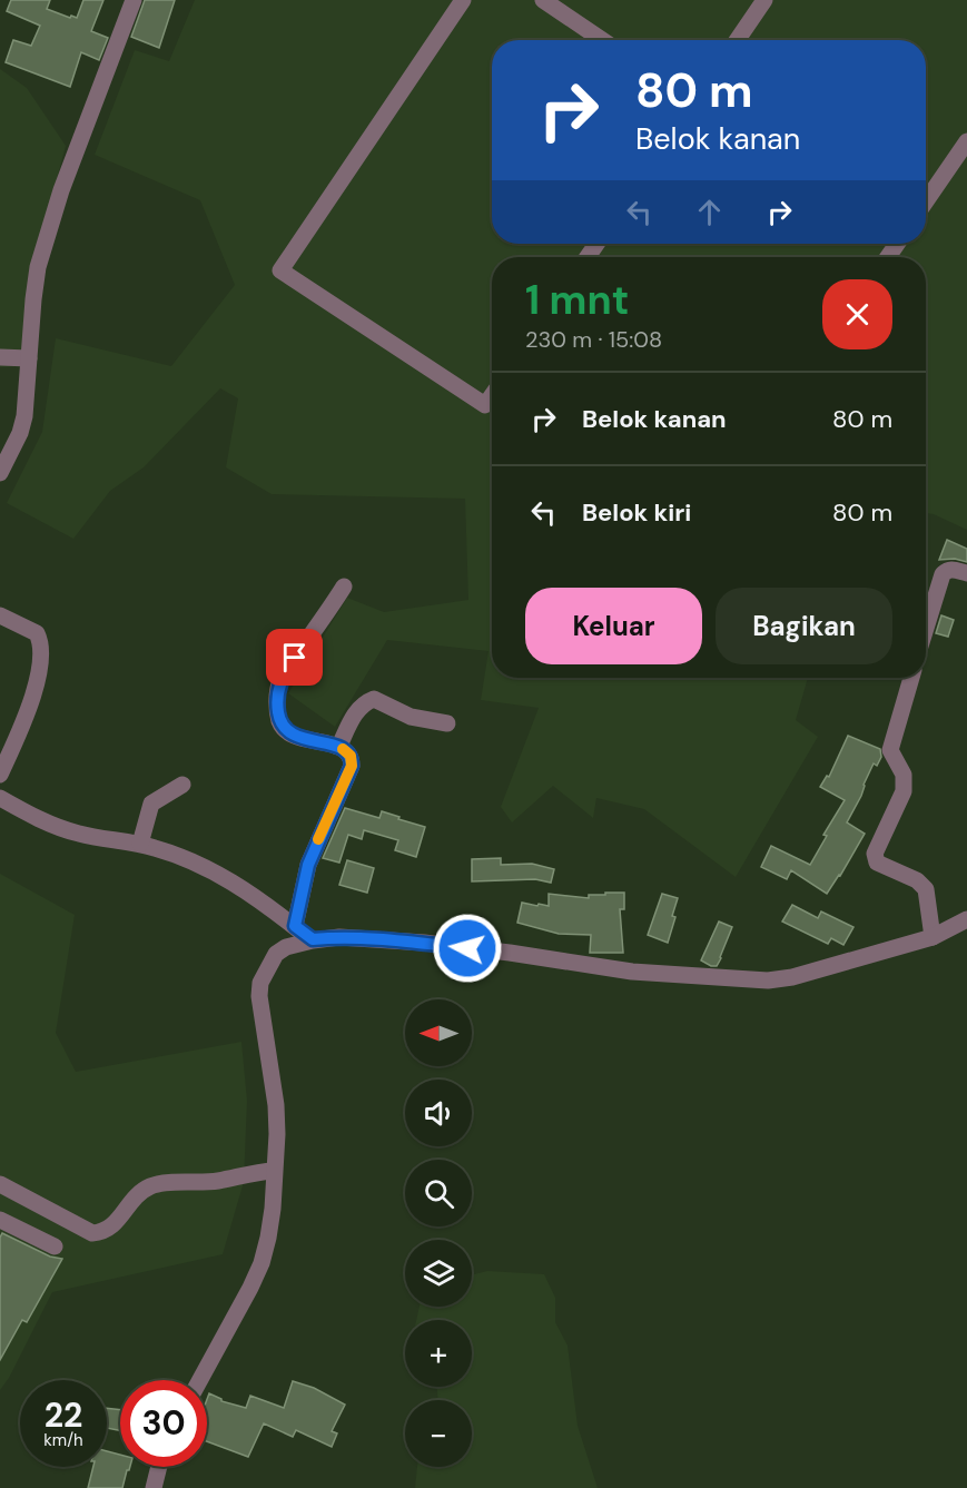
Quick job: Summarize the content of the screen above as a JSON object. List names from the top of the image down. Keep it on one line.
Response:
{"north":"left","page":{"turn":["80 m","Belok kanan"],"heading":["1 mnt","230 m · 15:08"],"list":[{"name":"Belok kanan","value":"80 m"},{"name":"Belok kiri","value":"80 m"}],"buttons":["Keluar","Bagikan"],"map_buttons":["+","−"],"speed":"22 km/h","limit":"30"}}
